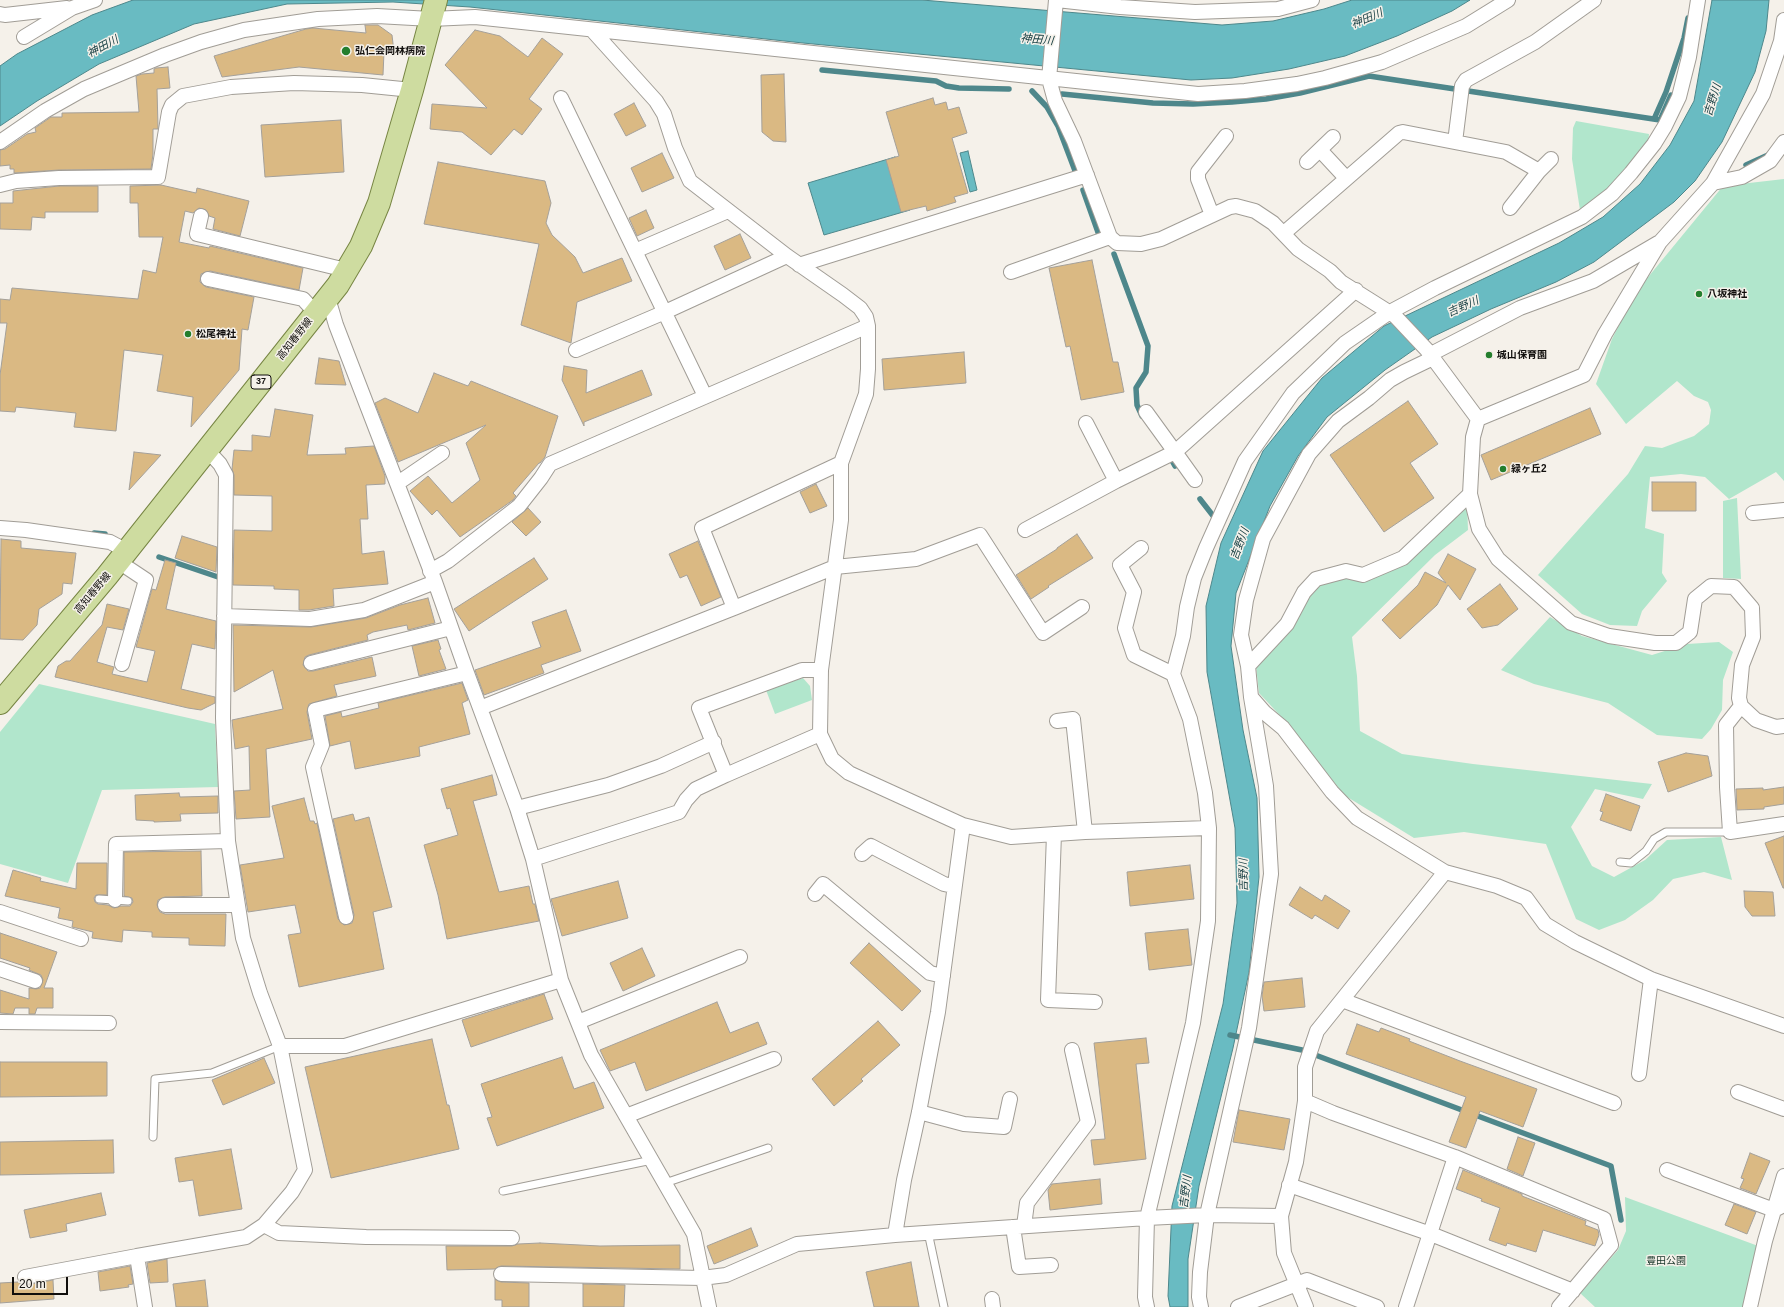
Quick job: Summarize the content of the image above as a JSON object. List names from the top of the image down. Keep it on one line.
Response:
{"streets":{"main road":["高知春野線","37"]},"water":["神田川","吉野川"],"parks":["豊田公園"],"places":["弘仁会岡林病院","八坂神社","松尾神社","城山保育園","緑ヶ丘2"],"scale_bar":"20 m"}
